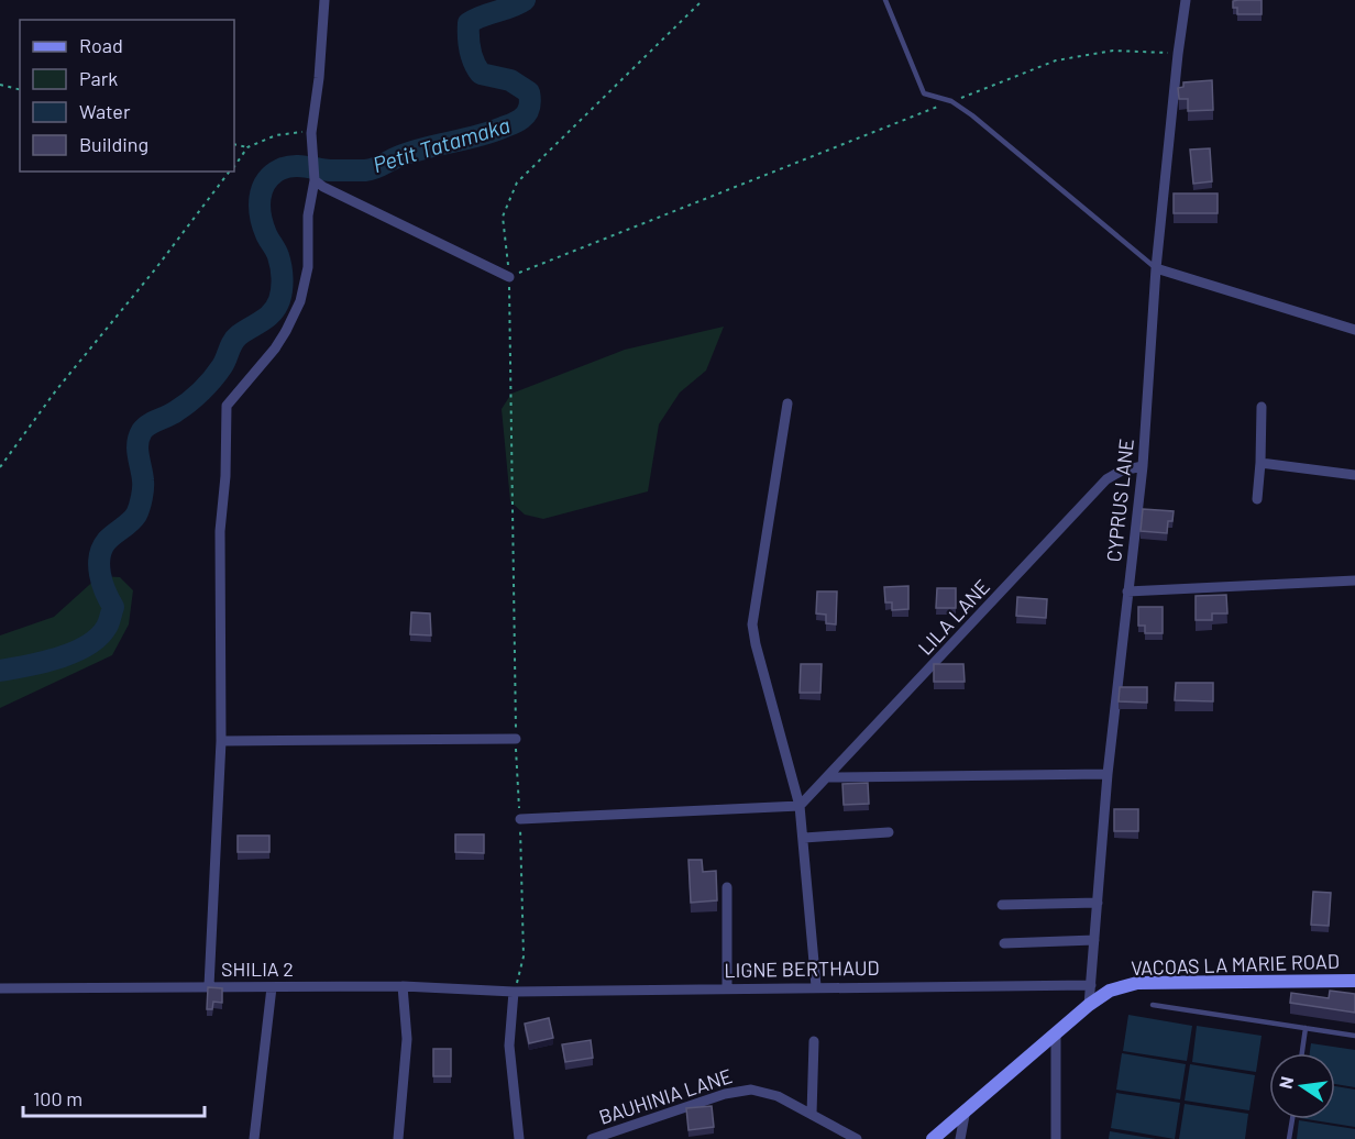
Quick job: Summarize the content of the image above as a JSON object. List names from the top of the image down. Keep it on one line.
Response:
{"streets":{"main road":["VACOAS LA MARIE ROAD"],"street":["CYPRUS LANE","LILA LANE","SHILIA 2","LIGNE BERTHAUD","BAUHINIA LANE"]},"crossings":[["CYPRUS LANE","LILA LANE"],["CYPRUS LANE","VACOAS LA MARIE ROAD"],["CYPRUS LANE","LIGNE BERTHAUD"],["SHILIA 2","LIGNE BERTHAUD"]],"water":["Petit Tatamaka"],"legend":["Road","Park","Water","Building"],"scale_bar":"100 m","north":"left"}
